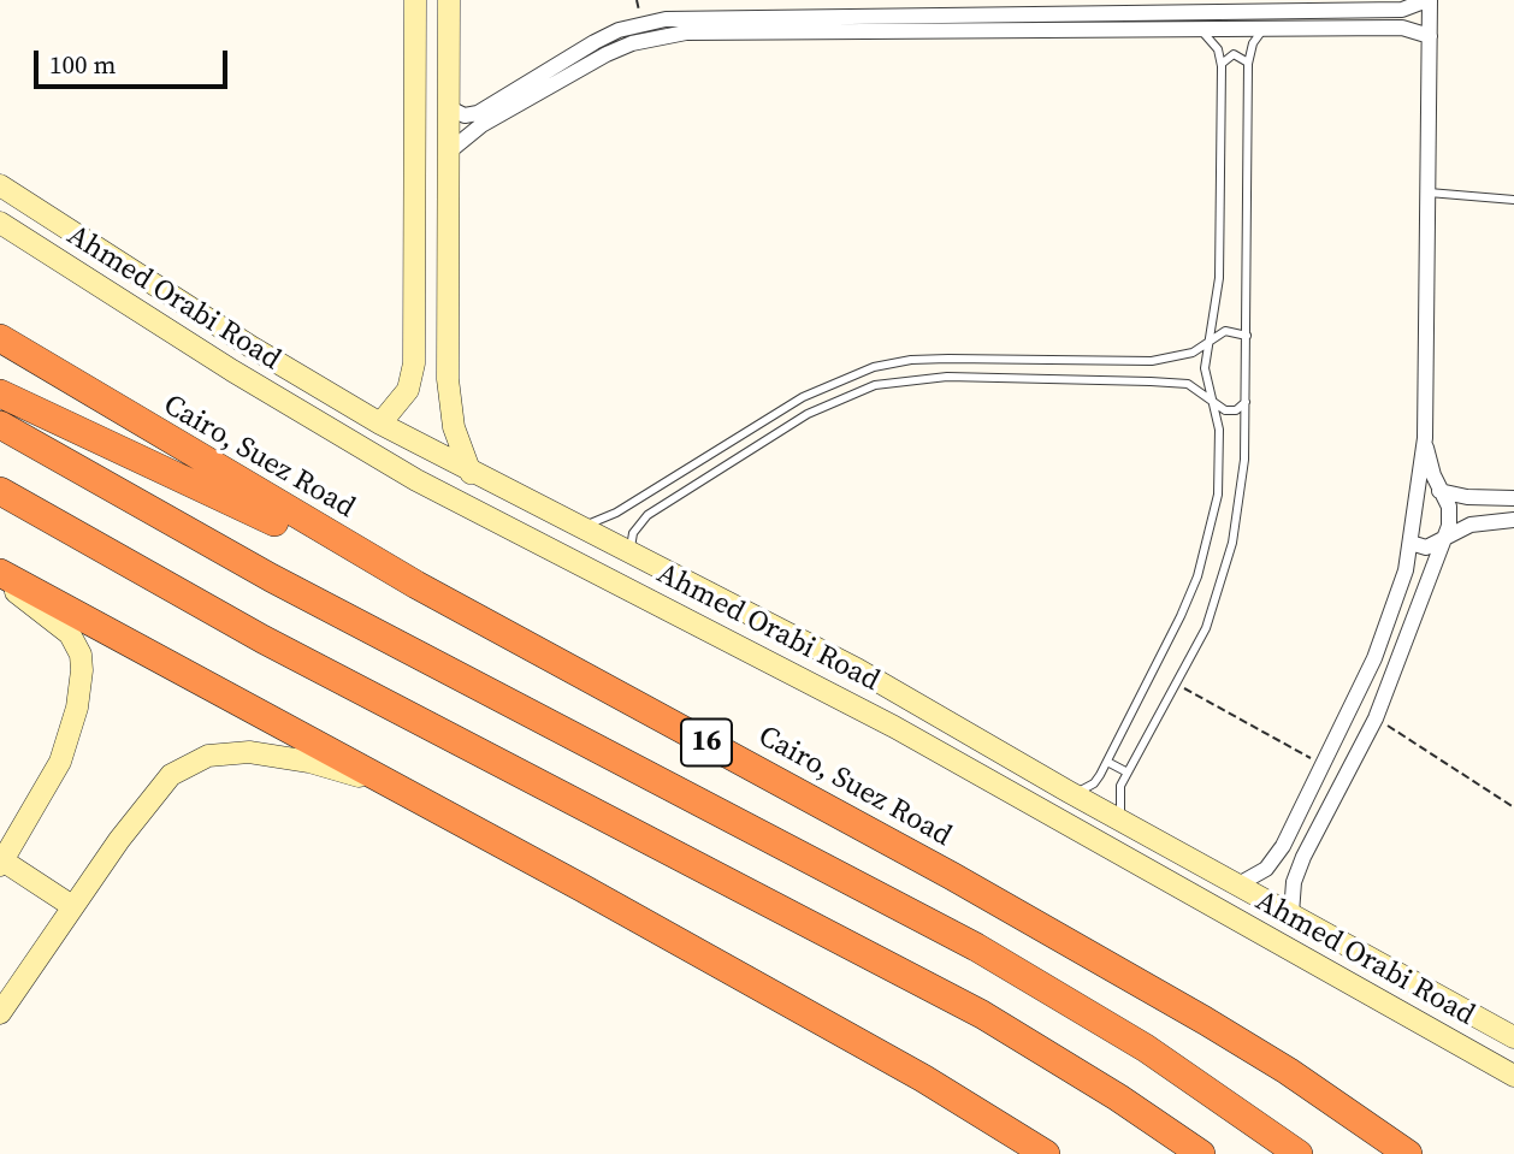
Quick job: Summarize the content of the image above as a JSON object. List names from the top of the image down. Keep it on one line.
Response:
{"streets":{"highway":["Cairo, Suez Road","16"],"street":["Ahmed Orabi Road"]},"scale_bar":"100 m"}
